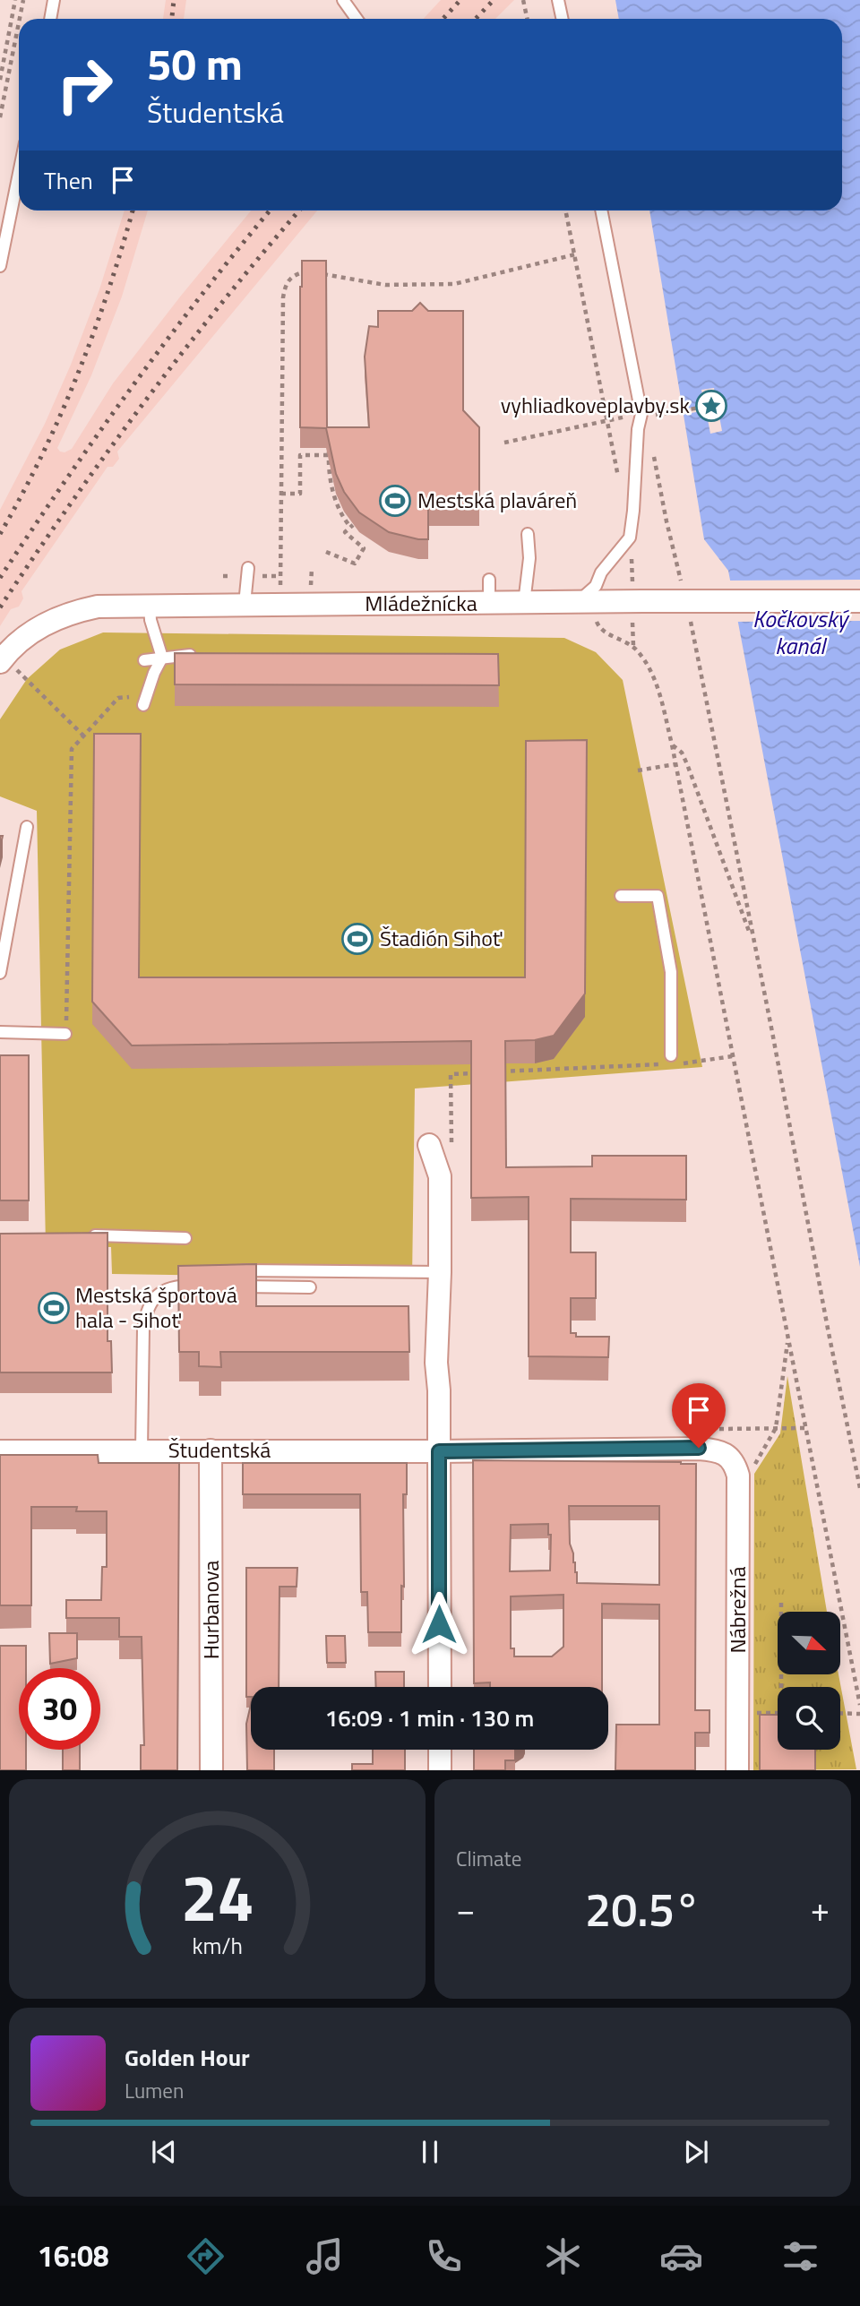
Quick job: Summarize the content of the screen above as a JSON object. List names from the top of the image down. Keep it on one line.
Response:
{"streets":{"street":["Mládežnícka","Študentská","Hurbanova","Nábrežná"]},"crossings":[["Študentská","Hurbanova"],["Študentská","Nábrežná"]],"water":["Kočkovský kanál"],"places":{"place":["vyhliadkoveplavby.sk"],"sports":["Mestská plaváreň","Štadión Sihoť","Mestská športová hala - Sihoť"]},"north":"bottom right","page":{"turn":["50 m","Študentská"],"then":"Then","limit":"30","trip":"16:09 · 1 min · 130 m","tile":"Climate","heat":["−","20.5°","+"],"song":["Golden Hour","Lumen"],"tabs":"16:08","gauge":["24","km/h"]}}
